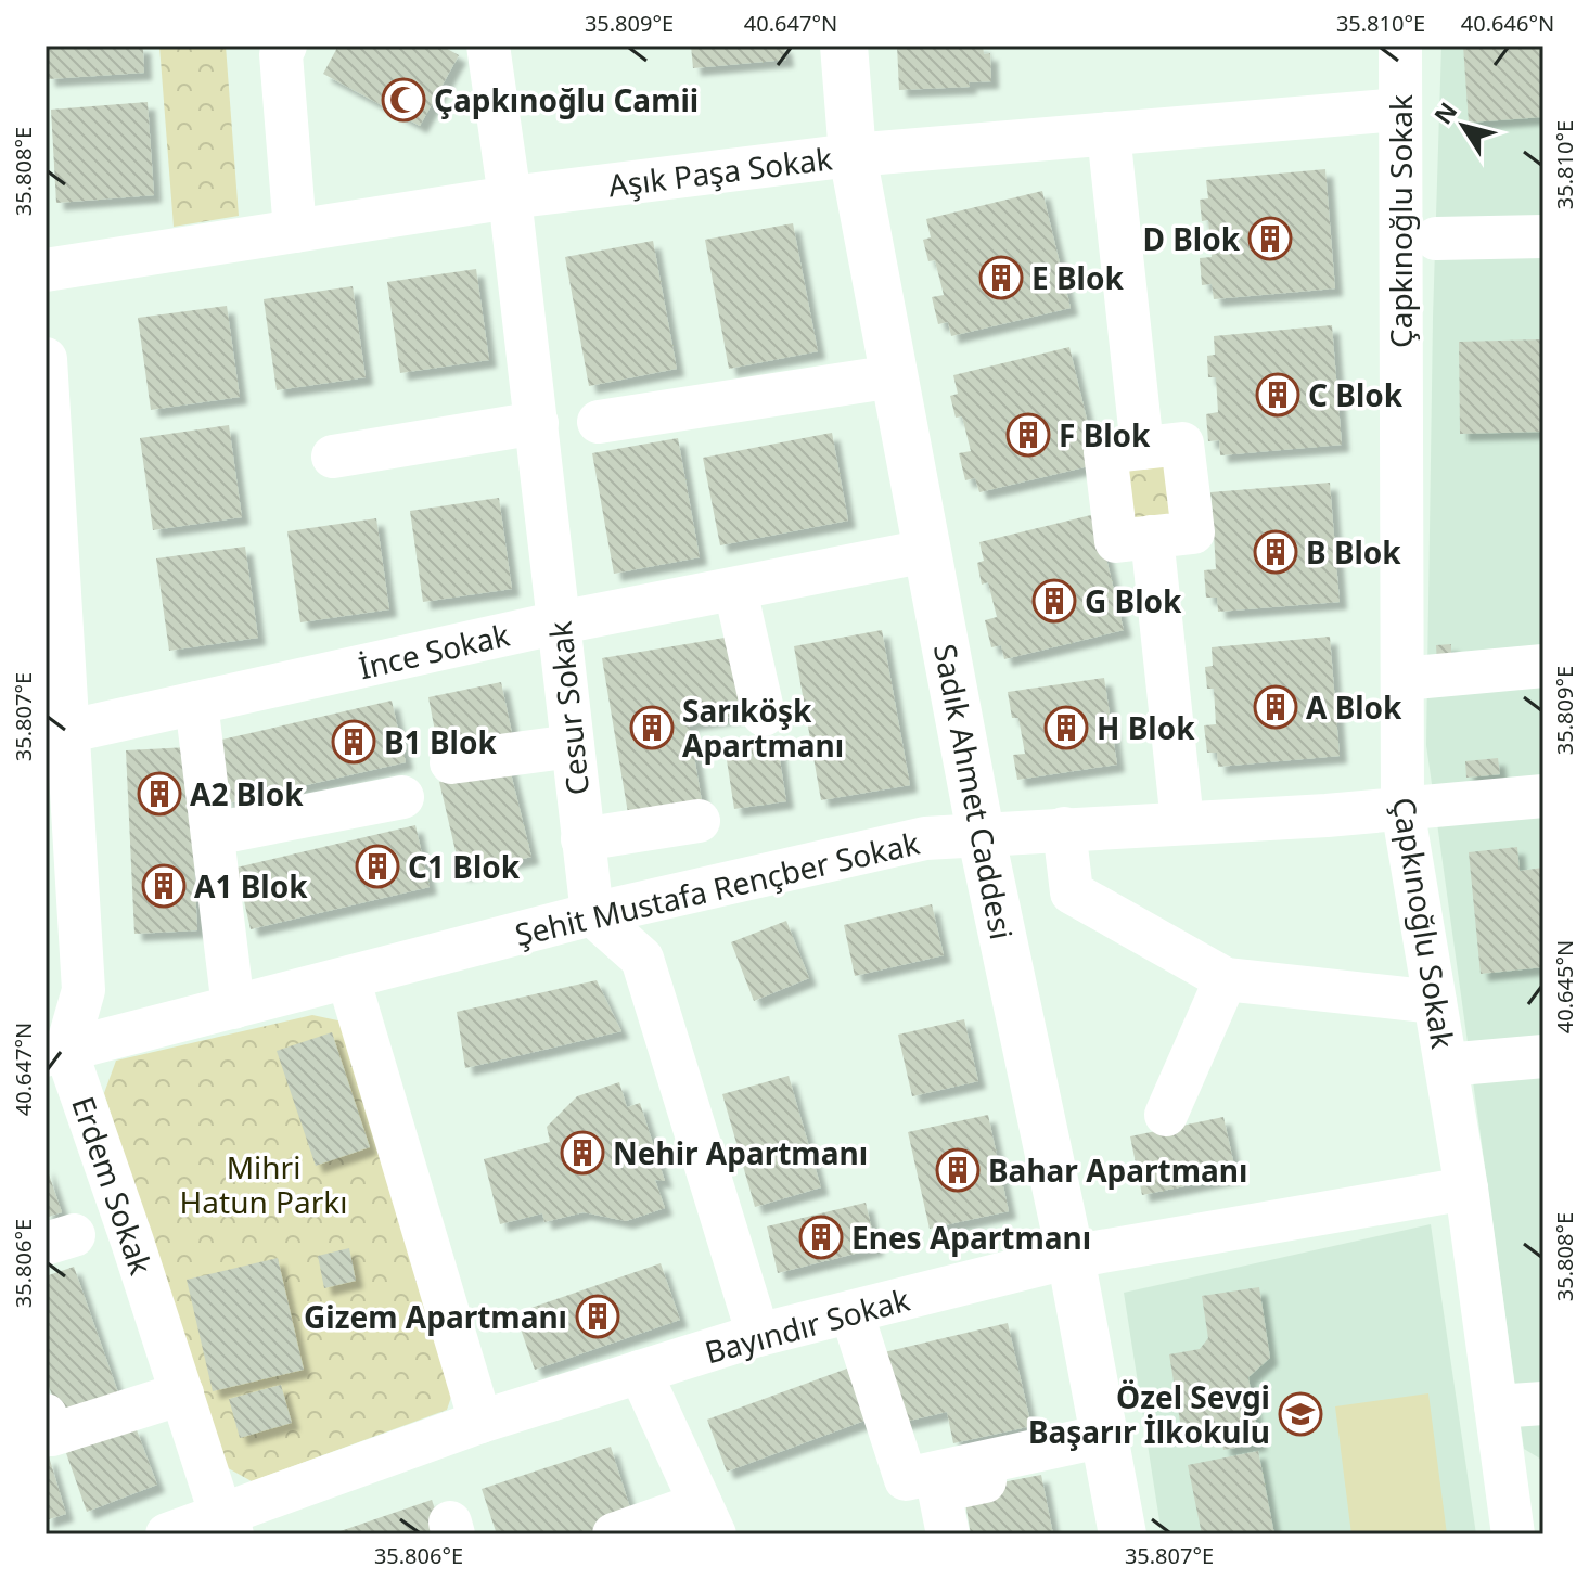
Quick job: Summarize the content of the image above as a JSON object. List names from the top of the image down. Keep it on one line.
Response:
{"streets":{"main road":["Sadık Ahmet Caddesi"],"street":["Aşık Paşa Sokak","Çapkınoğlu Sokak","İnce Sokak","Cesur Sokak","Şehit Mustafa Rençber Sokak","Erdem Sokak","Bayındır Sokak"]},"crossings":[["Aşık Paşa Sokak","Çapkınoğlu Sokak"],["Aşık Paşa Sokak","Cesur Sokak"],["Aşık Paşa Sokak","Sadık Ahmet Caddesi"],["Çapkınoğlu Sokak","Şehit Mustafa Rençber Sokak"],["Çapkınoğlu Sokak","Bayındır Sokak"],["İnce Sokak","Cesur Sokak"],["İnce Sokak","Sadık Ahmet Caddesi"],["Cesur Sokak","Şehit Mustafa Rençber Sokak"],["Sadık Ahmet Caddesi","Şehit Mustafa Rençber Sokak"],["Sadık Ahmet Caddesi","Bayındır Sokak"],["Şehit Mustafa Rençber Sokak","Erdem Sokak"],["Erdem Sokak","Bayındır Sokak"]],"parks":["Mihri Hatun Parkı"],"places":{"mosque":["Çapkınoğlu Camii"],"building":["D Blok","E Blok","C Blok","F Blok","B Blok","G Blok","A Blok","Sarıköşk Apartmanı","H Blok","B1 Blok","A2 Blok","C1 Blok","A1 Blok","Nehir Apartmanı","Bahar Apartmanı","Enes Apartmanı","Gizem Apartmanı"],"school or university":["Özel Sevgi Başarır İlkokulu"]},"north":"top left","coordinates":["35.809°E","40.647°N","35.810°E","40.646°N","35.808°E","35.807°E","40.645°N","35.806°E"]}
